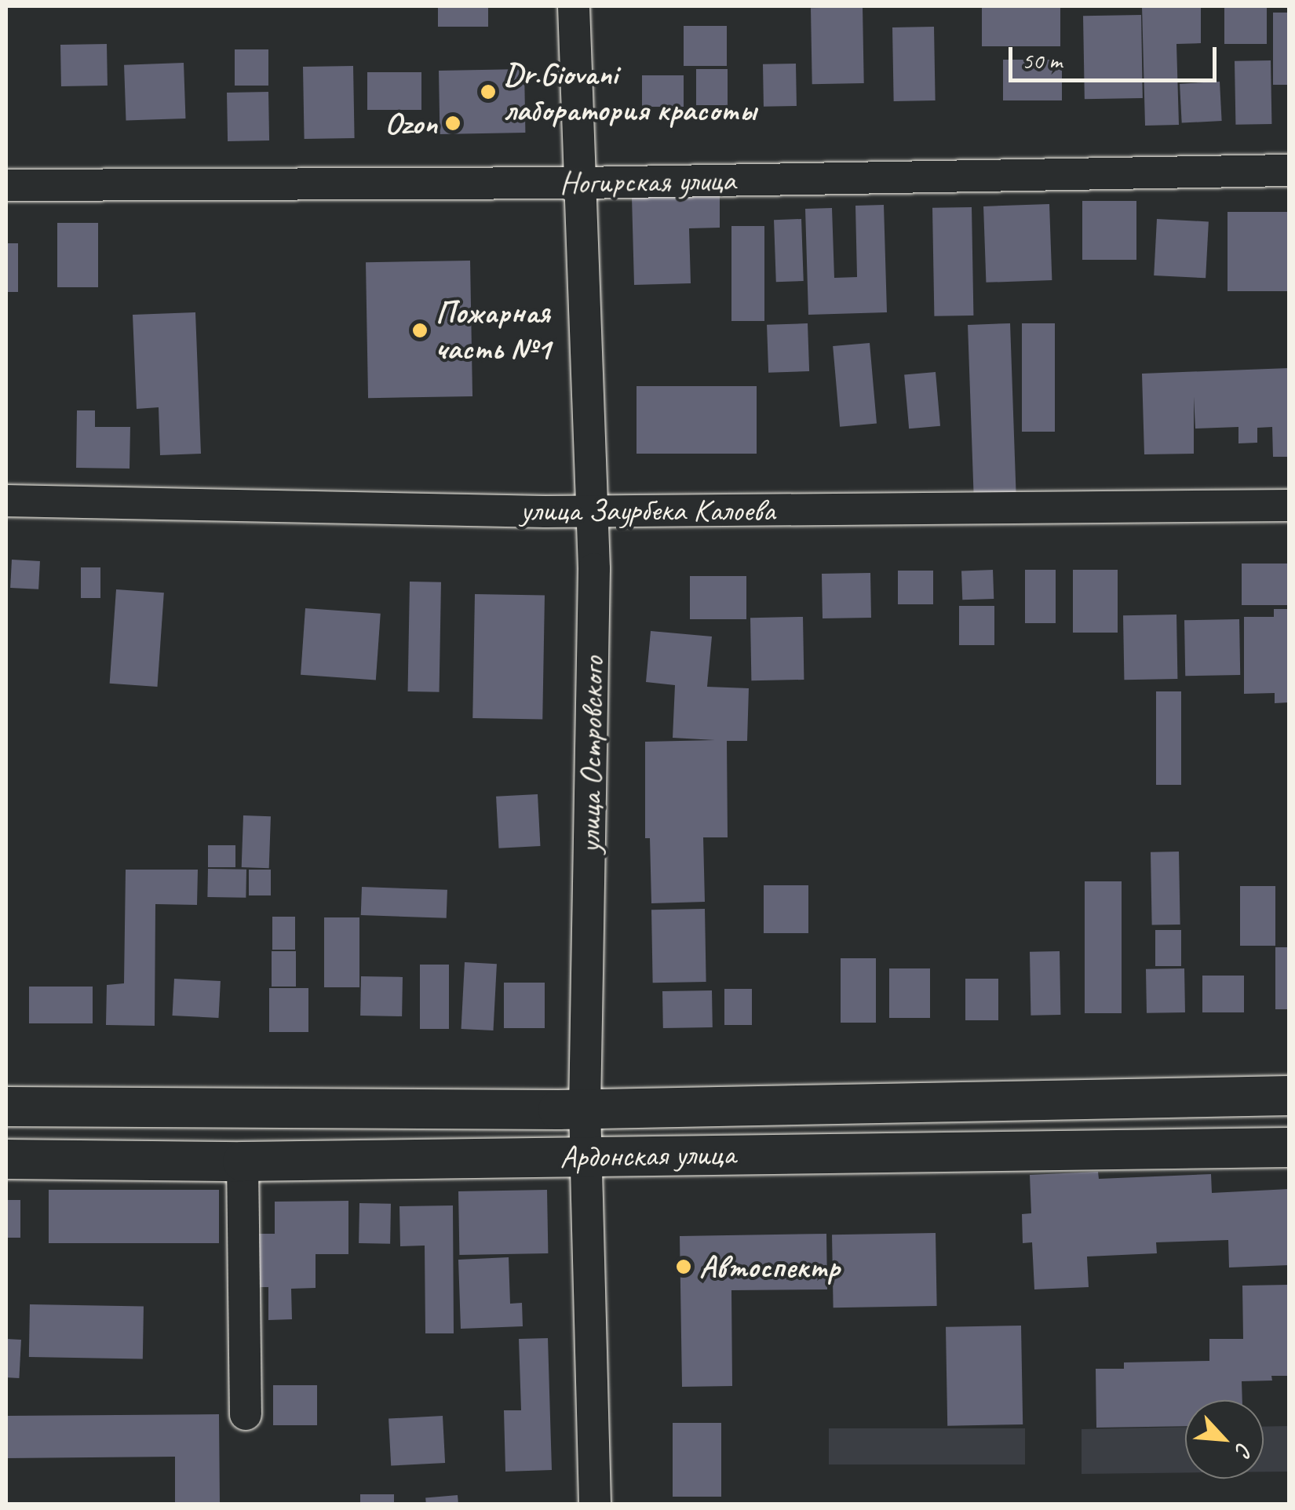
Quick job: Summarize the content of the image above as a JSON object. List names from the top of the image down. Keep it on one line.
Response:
{"streets":{"main road":["Ардонская улица"],"street":["Ногирская улица","улица Заурбека Калоева","улица Островского"]},"crossings":[["Ногирская улица","улица Островского"],["улица Заурбека Калоева","улица Островского"],["улица Островского","Ардонская улица"]],"places":["Dr.Giovani лаборатория красоты","Ozon","Пожарная часть №1","Автоспектр"],"scale_bar":"50 m","north":"bottom right"}
